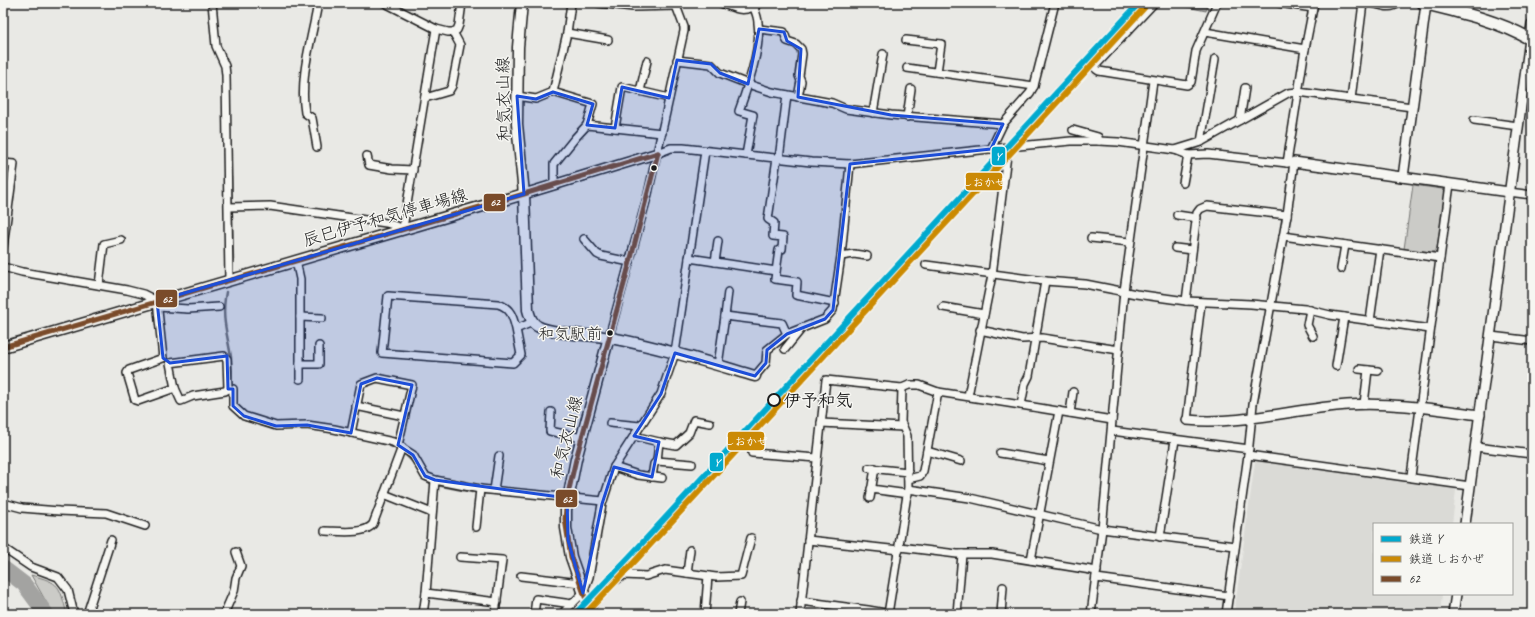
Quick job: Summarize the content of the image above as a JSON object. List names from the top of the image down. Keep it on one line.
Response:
{"streets":{"main road":["和気衣山線","辰巳伊予和気停車場線"]},"crossings":[["和気衣山線","辰巳伊予和気停車場線"]],"places":["和気駅前","伊予和気"],"lines":["rail line Y","rail line しおかぜ","transit line 62"],"legend":["鉄道 Y","鉄道 しおかぜ","62"]}
